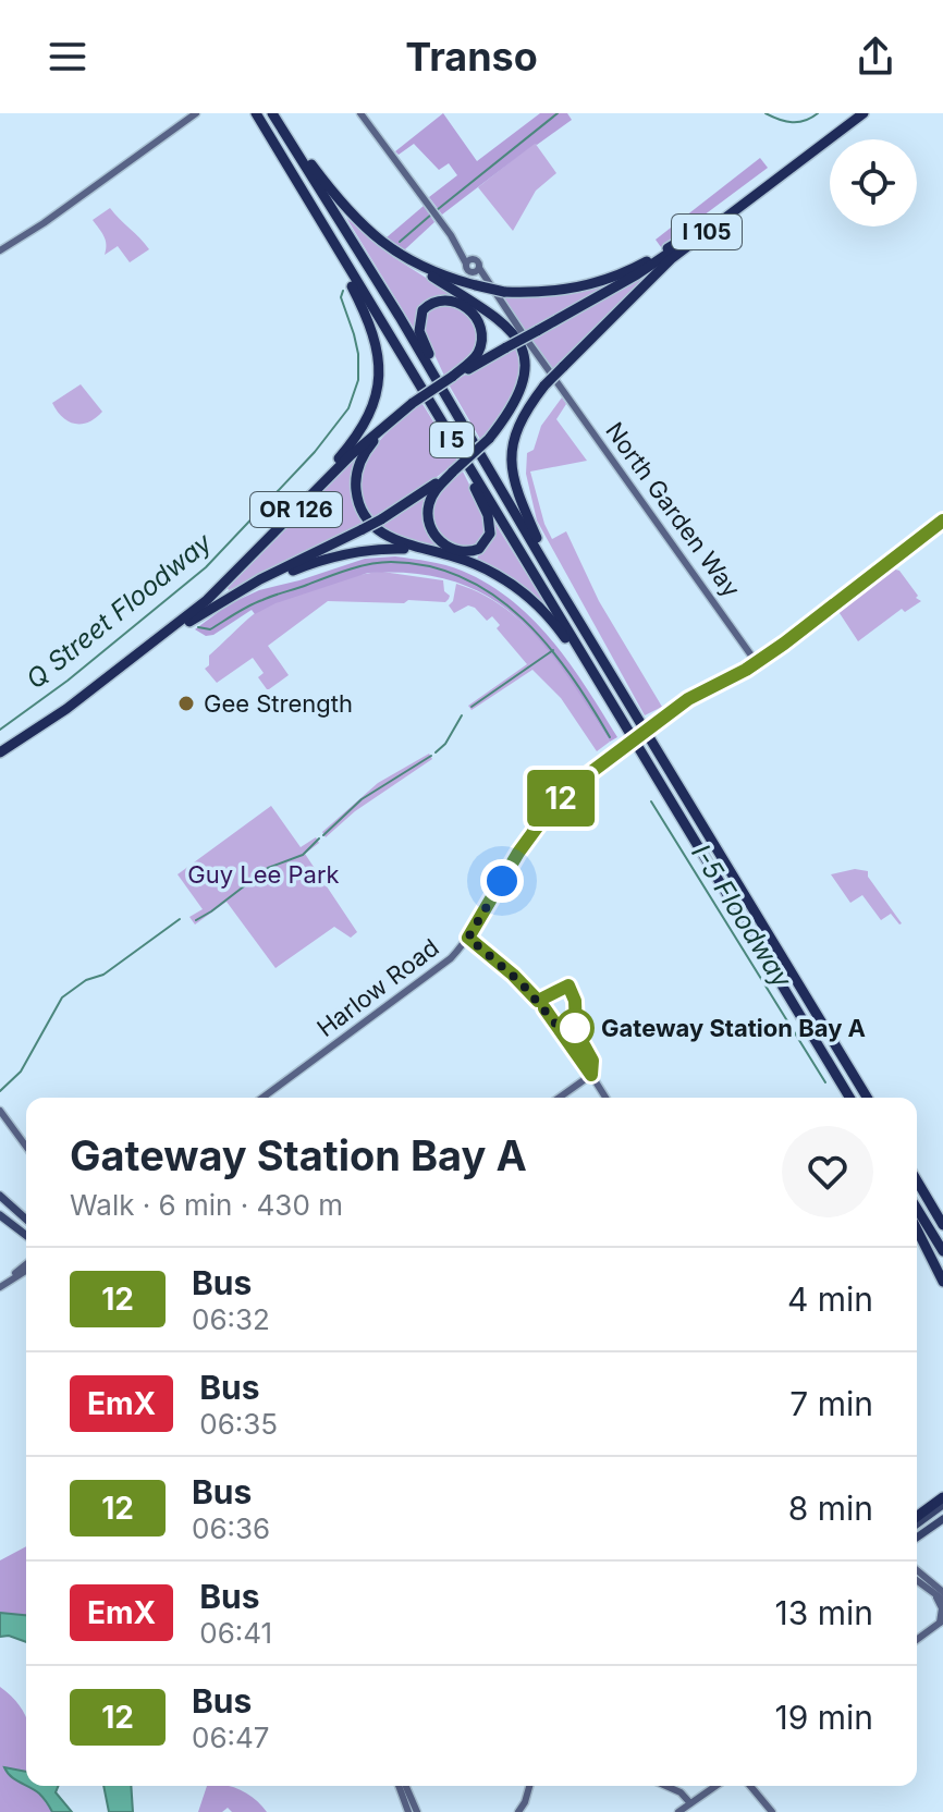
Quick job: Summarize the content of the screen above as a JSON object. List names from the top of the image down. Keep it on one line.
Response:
{"streets":{"highway":["I 105","I 5","OR 126"],"main road":["North Garden Way","Harlow Road"]},"crossings":[["I 105","OR 126"],["North Garden Way","Harlow Road"]],"water":["Q Street Floodway","I-5 Floodway"],"parks":["Guy Lee Park"],"places":["Gee Strength","Gateway Station Bay A"],"lines":["bus line 12"],"page":{"header":"Transo","on_map":"12","heading":["Gateway Station Bay A","Walk · 6 min · 430 m"],"list":[{"mark":"12","name":"Bus","note":"06:32","value":"4 min"},{"mark":"EmX","name":"Bus","note":"06:35","value":"7 min"},{"mark":"12","name":"Bus","note":"06:36","value":"8 min"},{"mark":"EmX","name":"Bus","note":"06:41","value":"13 min"},{"mark":"12","name":"Bus","note":"06:47","value":"19 min"}]}}
